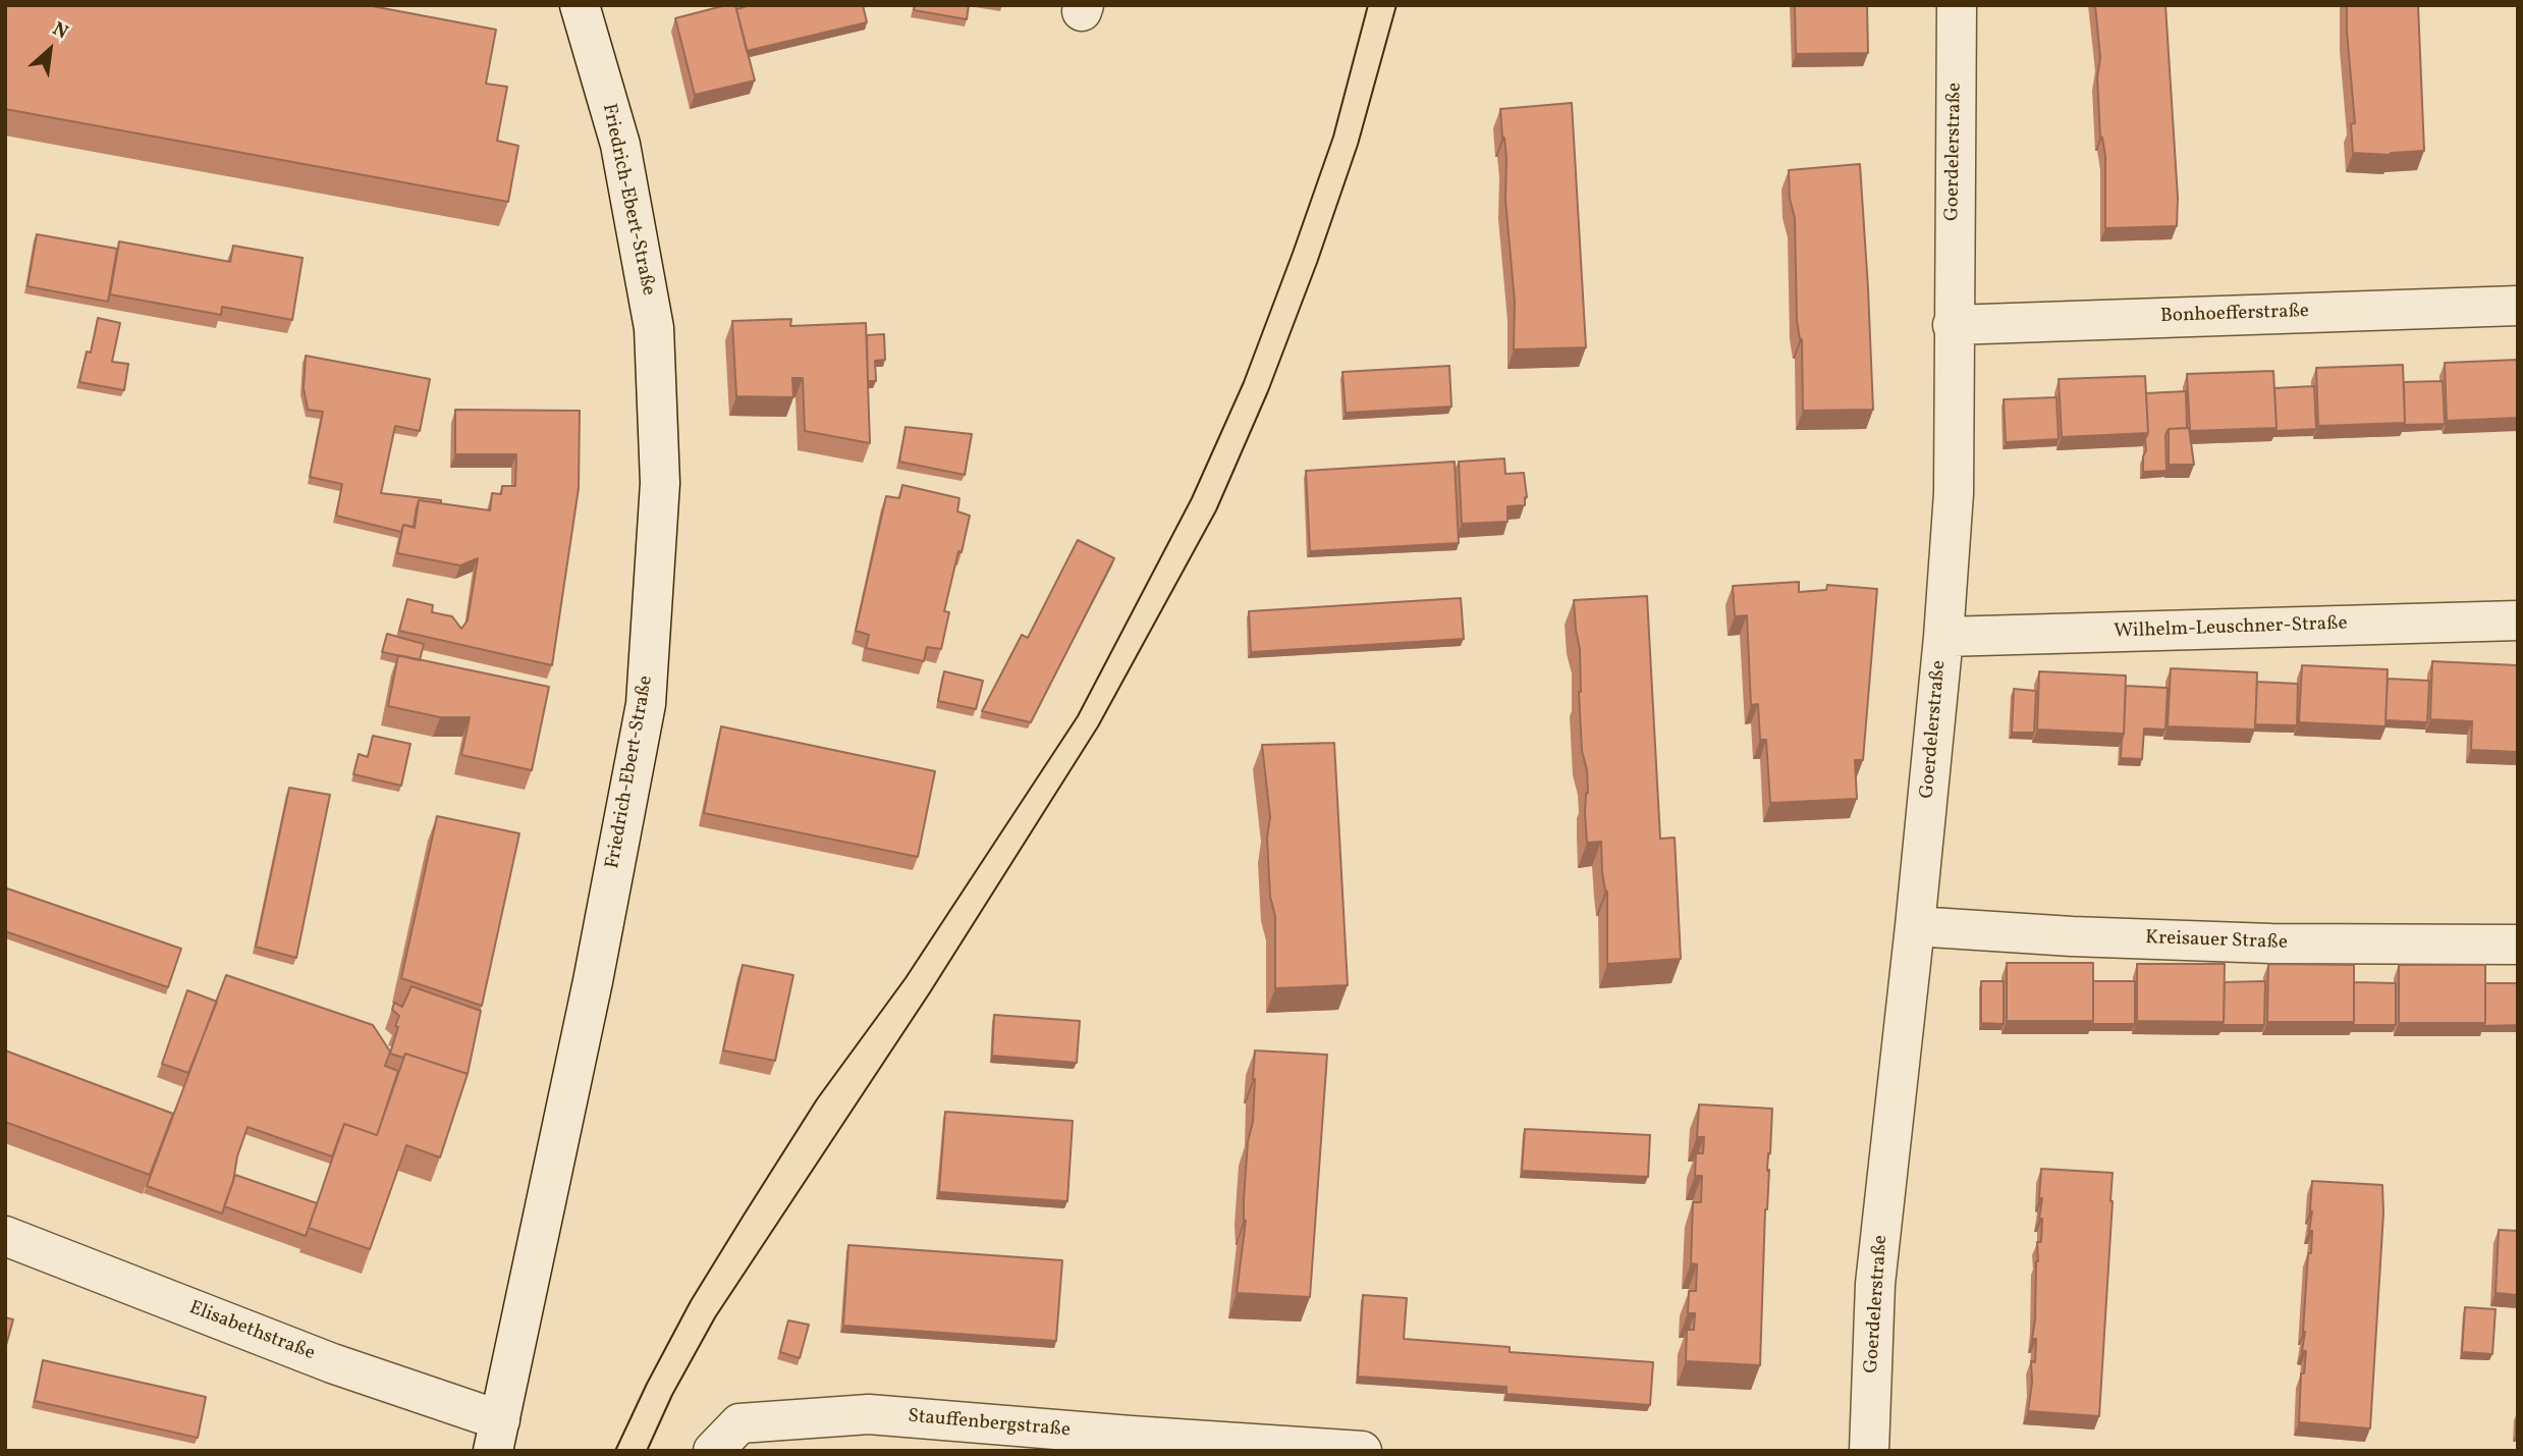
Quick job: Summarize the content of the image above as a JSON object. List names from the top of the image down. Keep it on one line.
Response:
{"streets":{"street":["Goerdelerstraße","Friedrich-Ebert-Straße","Bonhoefferstraße","Wilhelm-Leuschner-Straße","Kreisauer Straße","Elisabethstraße","Stauffenbergstraße"]},"crossings":[["Goerdelerstraße","Bonhoefferstraße"],["Goerdelerstraße","Wilhelm-Leuschner-Straße"],["Goerdelerstraße","Kreisauer Straße"],["Friedrich-Ebert-Straße","Elisabethstraße"]],"north":"top right"}
